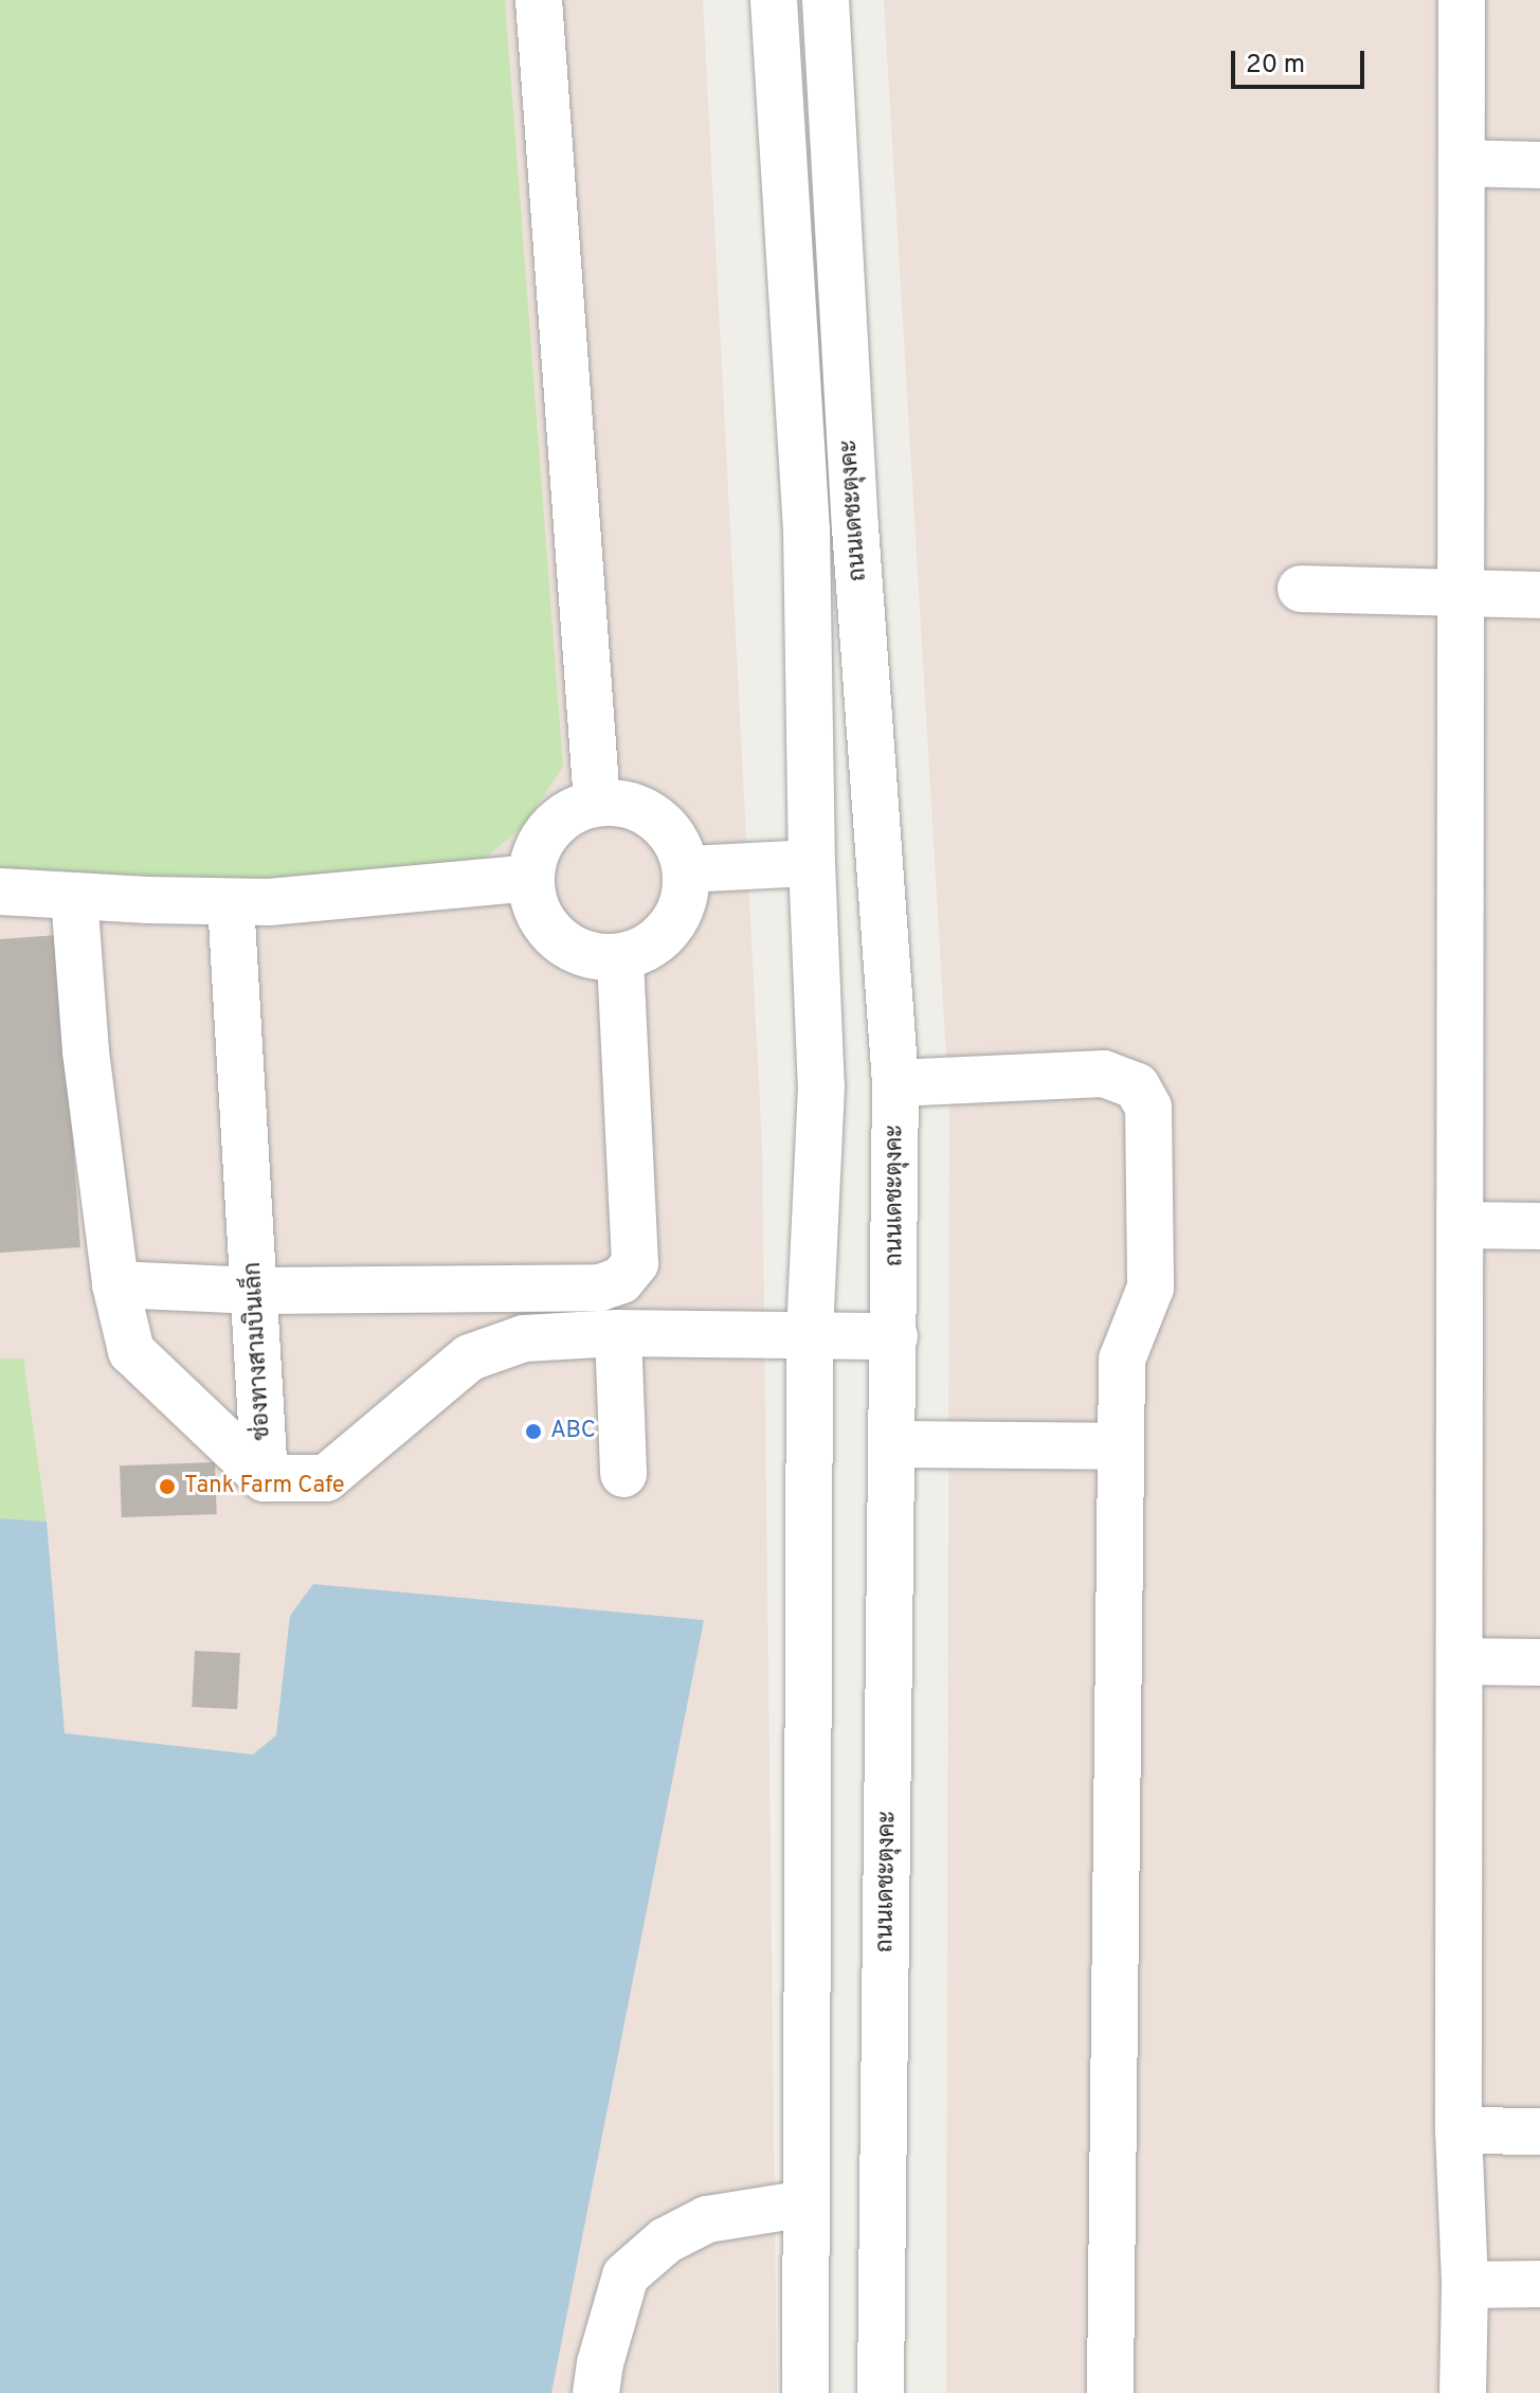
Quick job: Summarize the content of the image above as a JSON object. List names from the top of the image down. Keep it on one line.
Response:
{"streets":{"street":["ถนนเดชะตุงคะ","ช่องทางสามบินเล็ก"]},"places":["ABC","Tank Farm Cafe"],"scale_bar":"20 m"}
